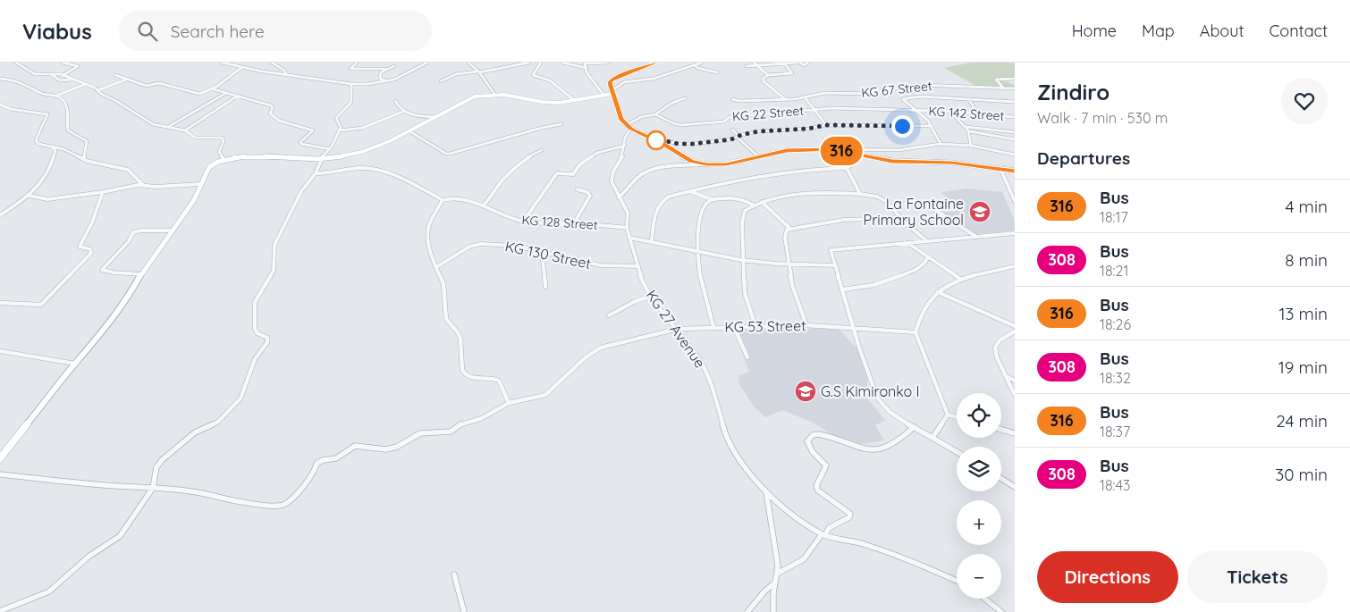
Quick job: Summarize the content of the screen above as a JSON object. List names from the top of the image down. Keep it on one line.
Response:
{"streets":{"street":["KG 67 Street","KG 22 Street","KG 142 Street","KG 128 Street","KG 130 Street","KG 53 Street","KG 27 Avenue"]},"crossings":[["KG 22 Street","KG 142 Street"],["KG 128 Street","KG 27 Avenue"],["KG 130 Street","KG 27 Avenue"],["KG 53 Street","KG 27 Avenue"]],"places":{"school or university":["La Fontaine Primary School","G.S Kimironko I"]},"lines":["bus line 316"],"page":{"header":"Viabus","search":"Search here","nav":["Home","Map","About","Contact"],"on_map":"316","heading":[["Zindiro","Walk · 7 min · 530 m"],"Departures"],"list":[{"mark":"316","name":"Bus","note":"18:17","value":"4 min"},{"mark":"308","name":"Bus","note":"18:21","value":"8 min"},{"mark":"316","name":"Bus","note":"18:26","value":"13 min"},{"mark":"308","name":"Bus","note":"18:32","value":"19 min"},{"mark":"316","name":"Bus","note":"18:37","value":"24 min"},{"mark":"308","name":"Bus","note":"18:43","value":"30 min"}],"map_buttons":["+","−"],"buttons":["Directions","Tickets"]}}
